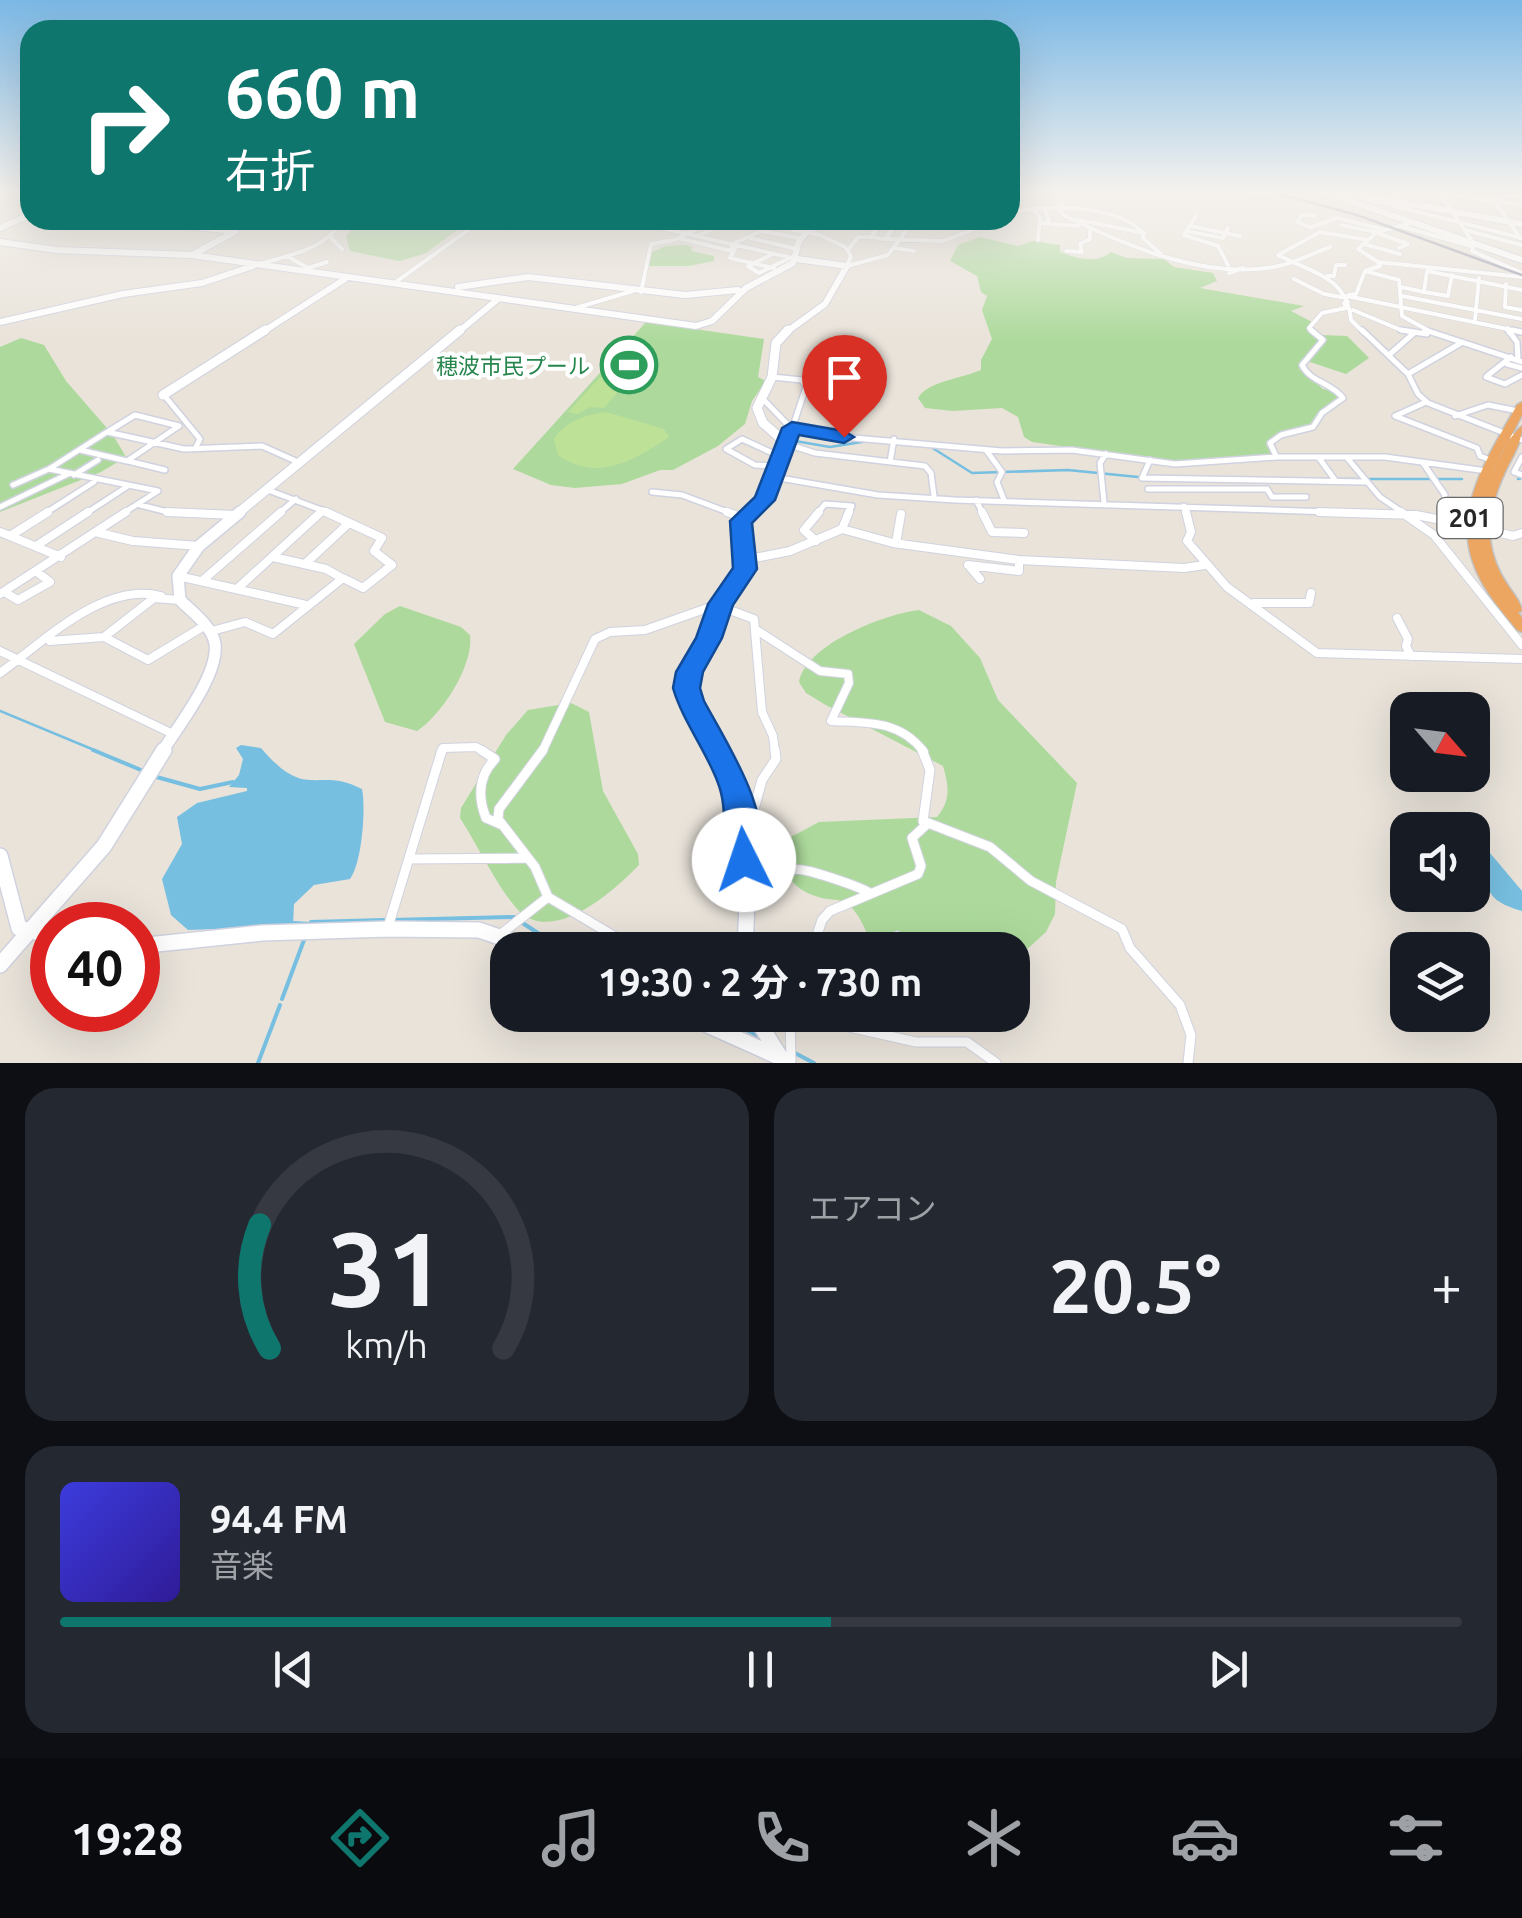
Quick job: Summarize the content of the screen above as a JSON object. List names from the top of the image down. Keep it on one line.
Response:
{"streets":{"highway":["201"]},"places":{"sports":["穂波市民プール"]},"north":"bottom right","page":{"turn":["660 m","右折"],"limit":"40","trip":"19:30 · 2 分 · 730 m","tile":"エアコン","heat":["−","20.5°","+"],"song":["94.4 FM","音楽"],"tabs":"19:28","gauge":["31","km/h"]}}
